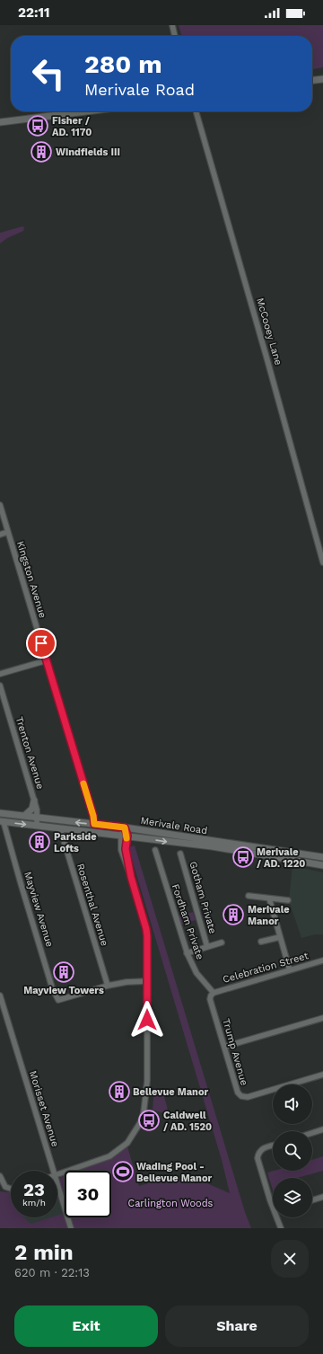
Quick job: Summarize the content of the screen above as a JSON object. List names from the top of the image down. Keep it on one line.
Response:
{"streets":{"main road":["Merivale Road"],"street":["McCooey Lane","Kingston Avenue","Trenton Avenue","Gotham Private","Rosenthal Avenue","Mayview Avenue","Fordham Private","Celebration Street","Trump Avenue","Morisset Avenue"]},"crossings":[["Kingston Avenue","Merivale Road"],["Trenton Avenue","Merivale Road"],["Merivale Road","Rosenthal Avenue"],["Merivale Road","Mayview Avenue"],["Rosenthal Avenue","Mayview Avenue"],["Fordham Private","Celebration Street"],["Fordham Private","Trump Avenue"],["Celebration Street","Trump Avenue"]],"parks":["Carlington Woods"],"places":{"bus stop":["Fisher / AD. 1170","Merivale / AD. 1220","Caldwell / AD. 1520"],"building":["Windfields III","Parkside Lofts","Merivale Manor","Mayview Towers","Bellevue Manor"],"sports":["Wading Pool - Bellevue Manor"]},"page":{"status":"22:11","turn":["280 m","Merivale Road"],"speed":"23 km/h","limit":"30","heading":["2 min","620 m · 22:13"],"buttons":["Exit","Share"]}}
